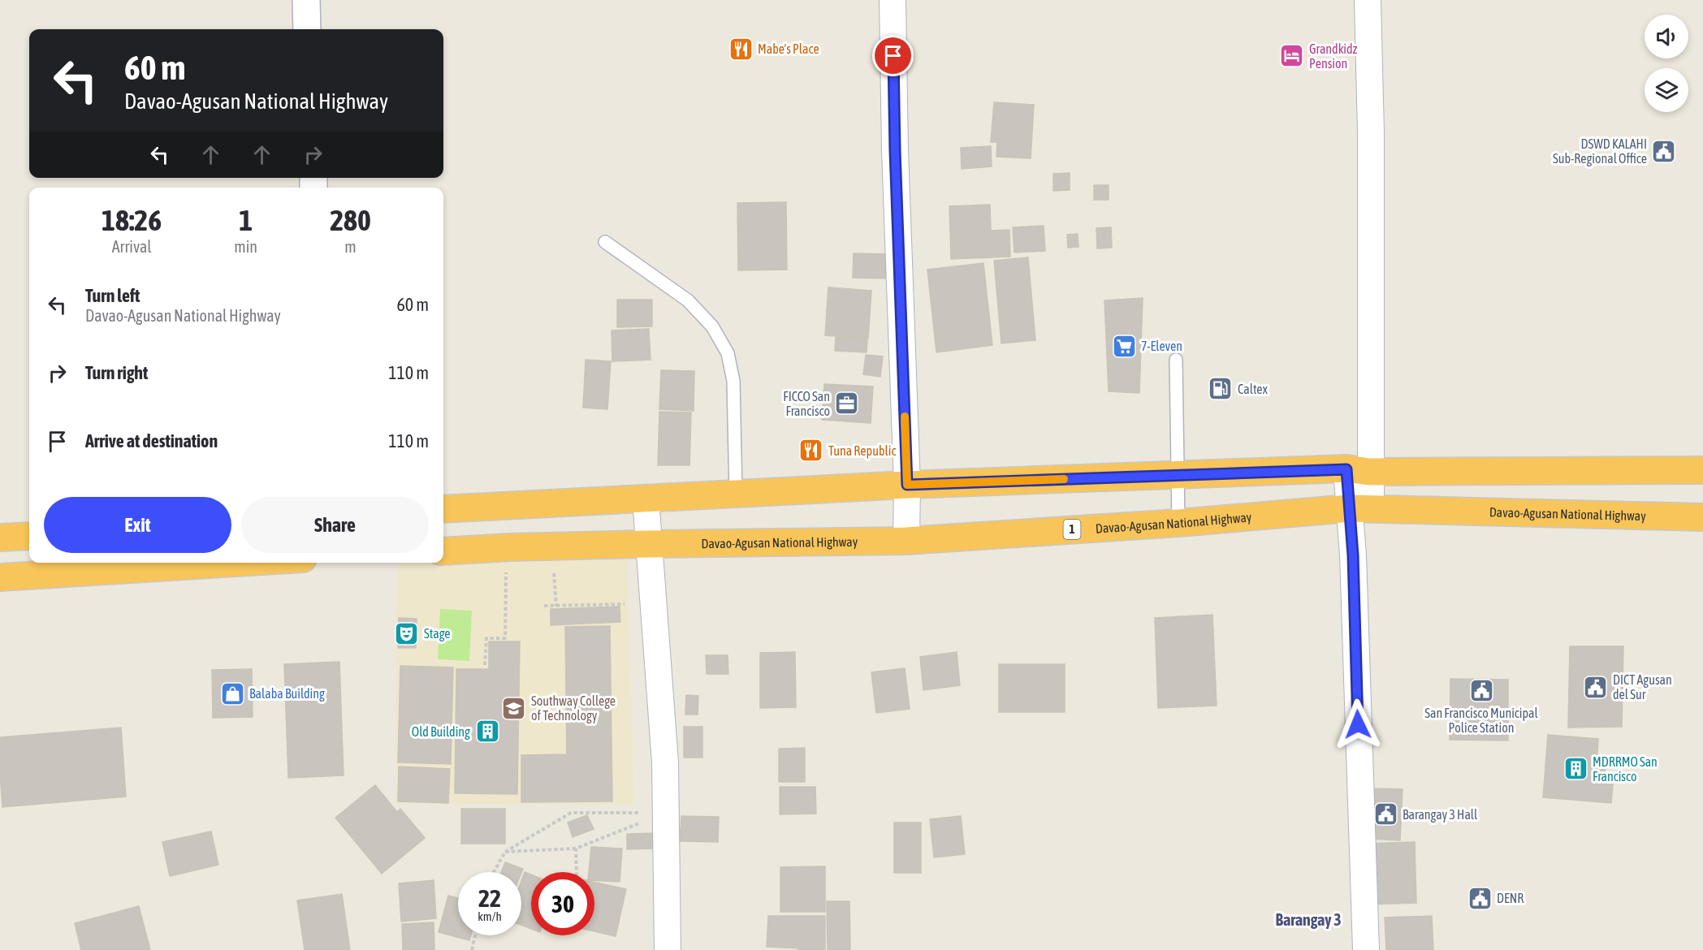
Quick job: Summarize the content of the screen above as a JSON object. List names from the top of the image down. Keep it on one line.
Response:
{"streets":{"highway":["Davao-Agusan National Highway","1"]},"districts":["Barangay 3"],"places":{"restaurant":["Mabe's Place","Tuna Republic"],"hotel":["Grandkidz Pension"],"public building":["DSWD KALAHI Sub-Regional Office","DICT Agusan del Sur","San Francisco Municipal Police Station","Barangay 3 Hall","DENR"],"supermarket":["7-Eleven"],"fuel station":["Caltex"],"office":["FICCO San Francisco"],"theatre":["Stage"],"shop":["Balaba Building"],"school or university":["Southway College of Technology"],"building":["Old Building","MDRRMO San Francisco"]},"page":{"turn":["60 m","Davao-Agusan National Highway"],"eta":["18:26","Arrival","1","min","280","m"],"list":[{"name":"Turn left","note":"Davao-Agusan National Highway","value":"60 m"},{"name":"Turn right","value":"110 m"},{"name":"Arrive at destination","value":"110 m"}],"buttons":["Exit","Share"],"speed":"22 km/h","limit":"30"}}
